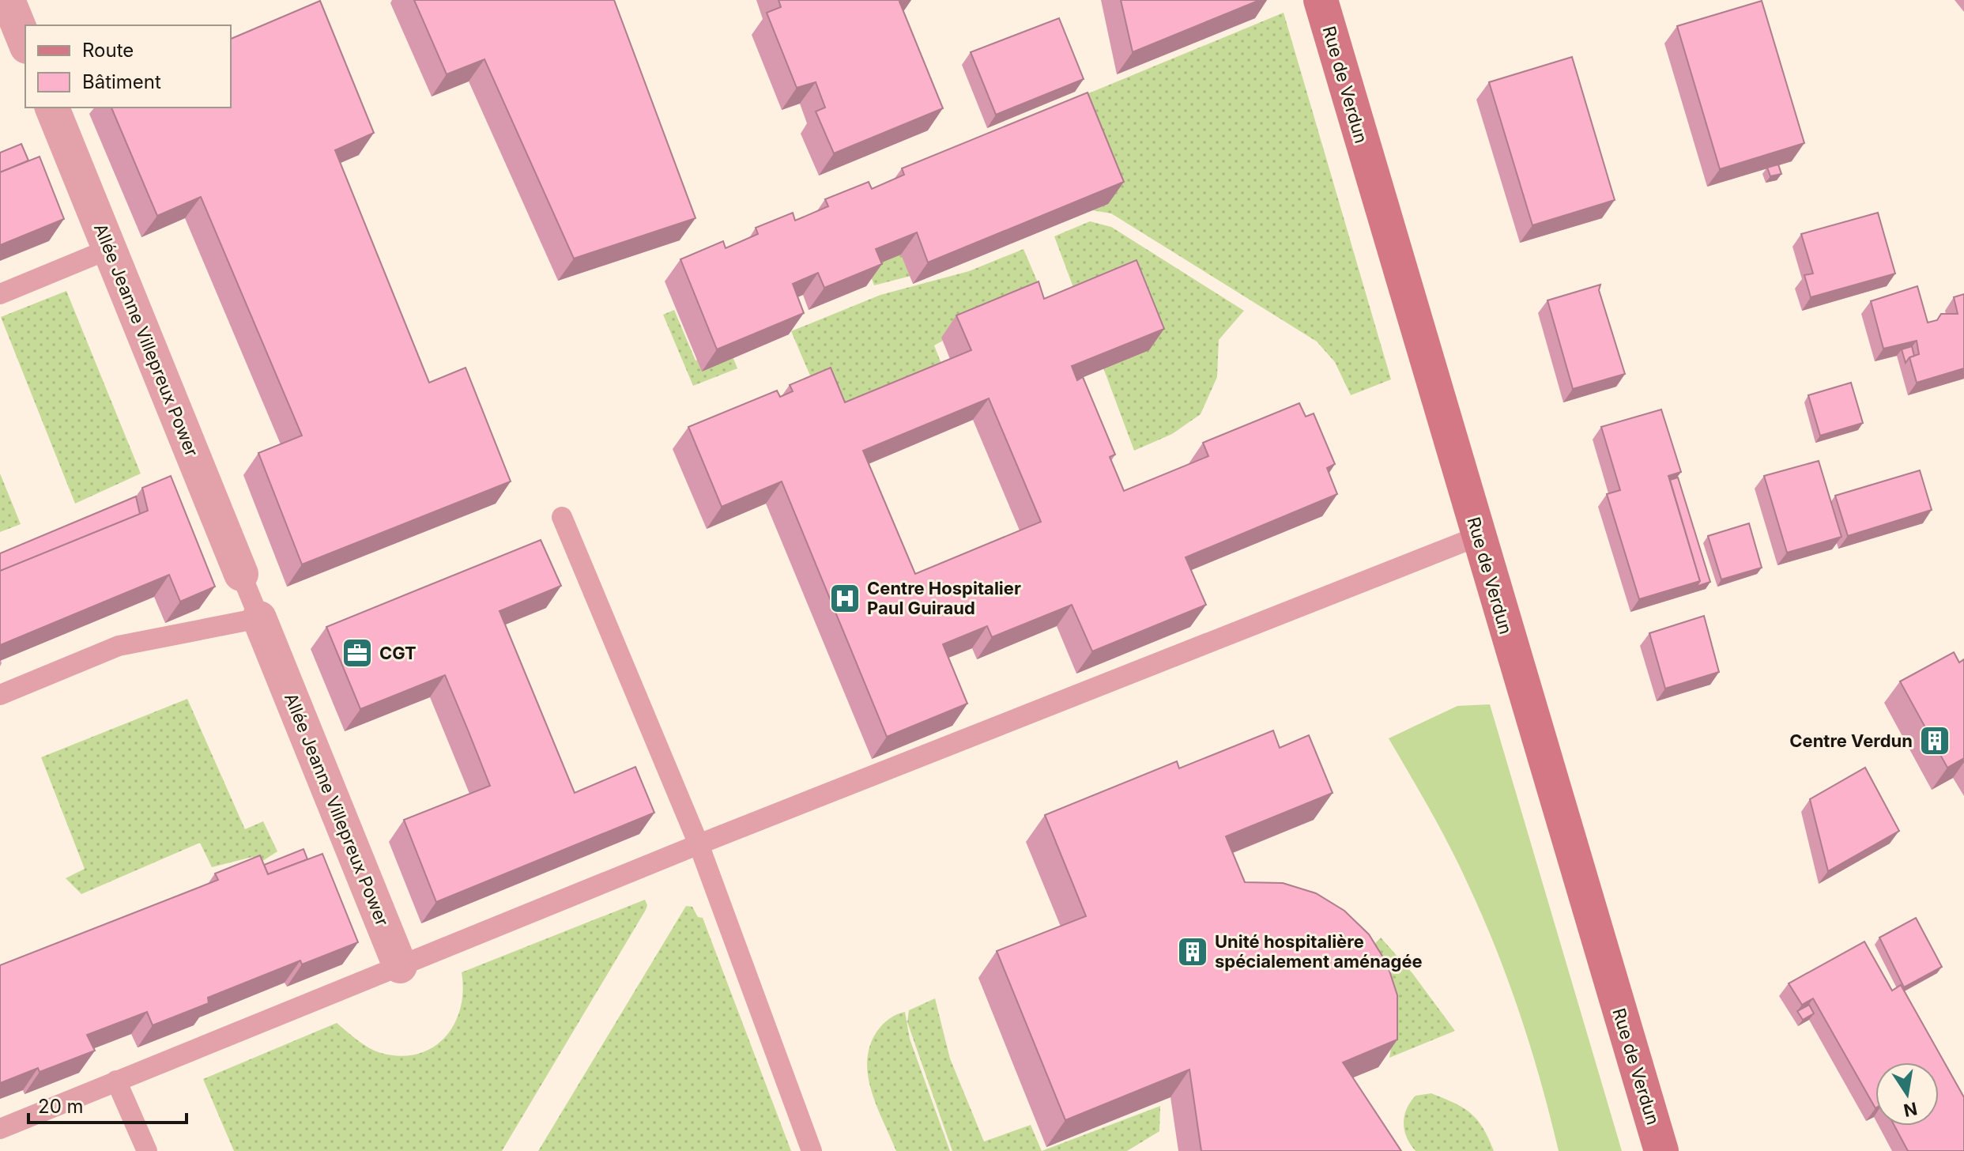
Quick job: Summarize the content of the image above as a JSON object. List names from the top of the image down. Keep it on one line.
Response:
{"streets":{"street":["Rue de Verdun","Allée Jeanne Villepreux Power"]},"places":{"hospital":["Centre Hospitalier Paul Guiraud"],"office":["CGT"],"building":["Centre Verdun","Unité hospitalière spécialement aménagée"]},"legend":["Route","Bâtiment"],"scale_bar":"20 m","north":"bottom"}
